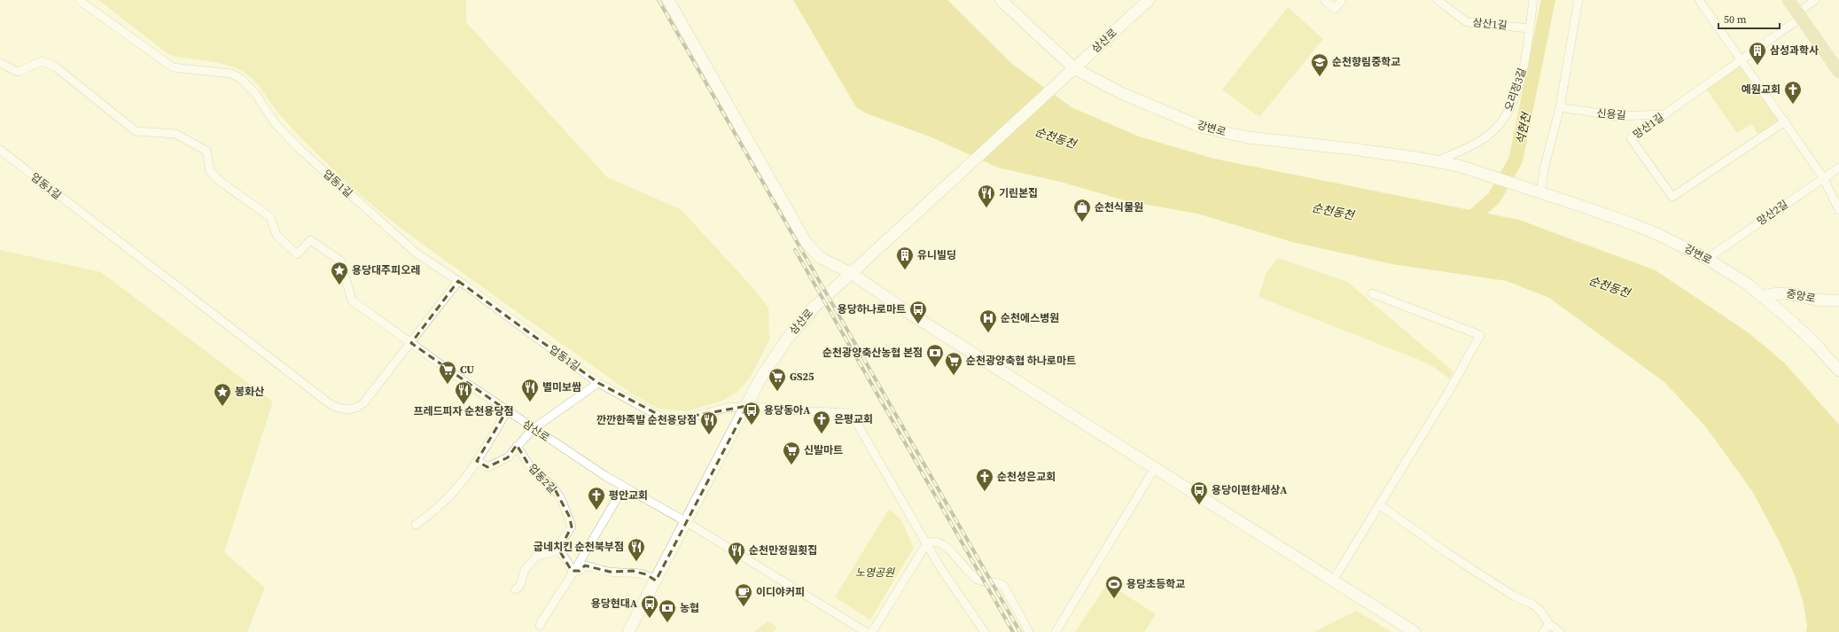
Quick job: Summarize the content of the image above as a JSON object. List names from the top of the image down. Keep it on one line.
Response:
{"streets":{"main road":["삼산로","강변로","중앙로"],"street":["삼산1길","오리정3길","신용길","망산1길","업동1길","망산2길","업동2길"]},"crossings":[["삼산1길","오리정3길"],["삼산로","강변로"],["삼산로","업동1길"],["오리정3길","강변로"],["신용길","망산1길"],["강변로","망산2길"],["강변로","중앙로"]],"water":["석현천","순천동천"],"parks":["노영공원"],"places":{"building":["삼성과학사","유니빌딩"],"school or university":["순천향림중학교"],"church":["예원교회","은평교회","순천성은교회","평안교회"],"restaurant":["기린본집","별미보쌈","프레드피자 순천용당점","깐깐한족발 순천용당점","굽네치킨 순천북부점","순천만정원횟집"],"shop":["순천식물원"],"place":["용당대주피오레","봉화산"],"bus stop":["용당하나로마트","용당동아A","용당이편한세상A","용당현대A"],"hospital":["순천에스병원"],"bank":["순천광양축산농협 본점","농협"],"supermarket":["순천광양축협 하나로마트","CU","GS25","신발마트"],"sports":["용당초등학교"],"cafe":["이디야커피"]},"scale_bar":"50 m"}
